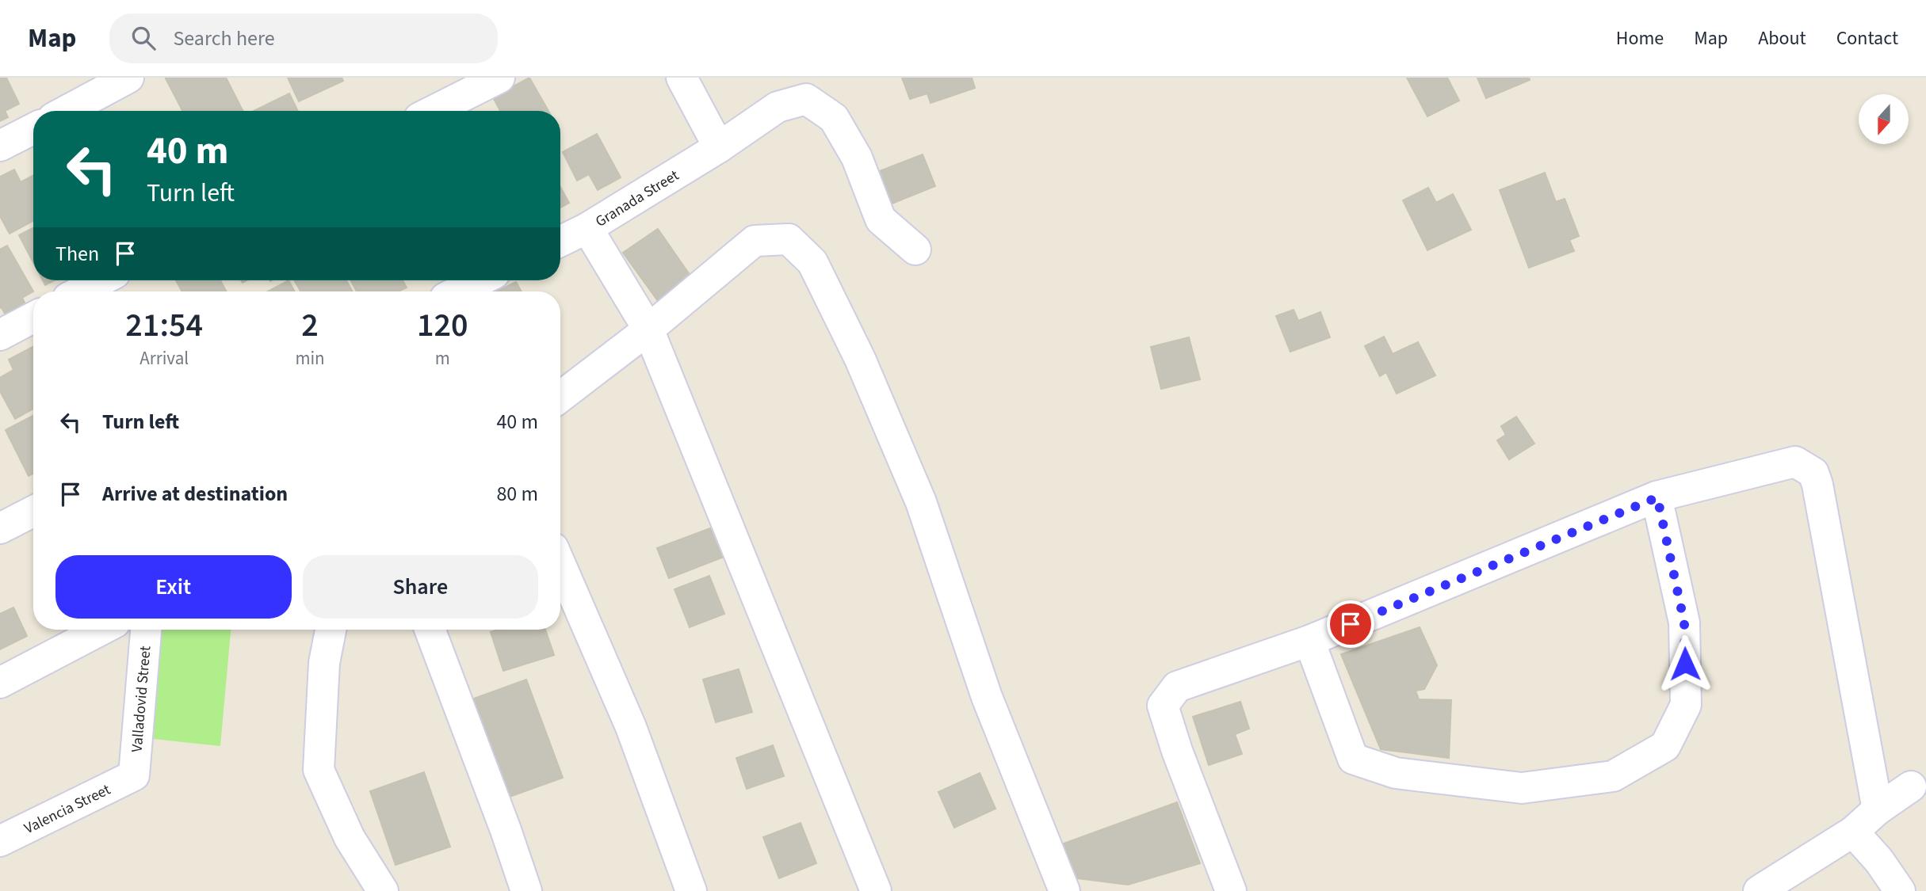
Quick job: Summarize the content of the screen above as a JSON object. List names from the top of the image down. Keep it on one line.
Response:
{"streets":{"street":["Granada Street","Valladovid Street","Valencia Street"]},"crossings":[["Valladovid Street","Valencia Street"]],"north":"bottom","page":{"header":"Map","search":"Search here","nav":["Home","Map","About","Contact"],"turn":["40 m","Turn left"],"then":"Then","eta":["21:54","Arrival","2","min","120","m"],"list":[{"name":"Turn left","value":"40 m"},{"name":"Arrive at destination","value":"80 m"}],"buttons":["Exit","Share"]}}
